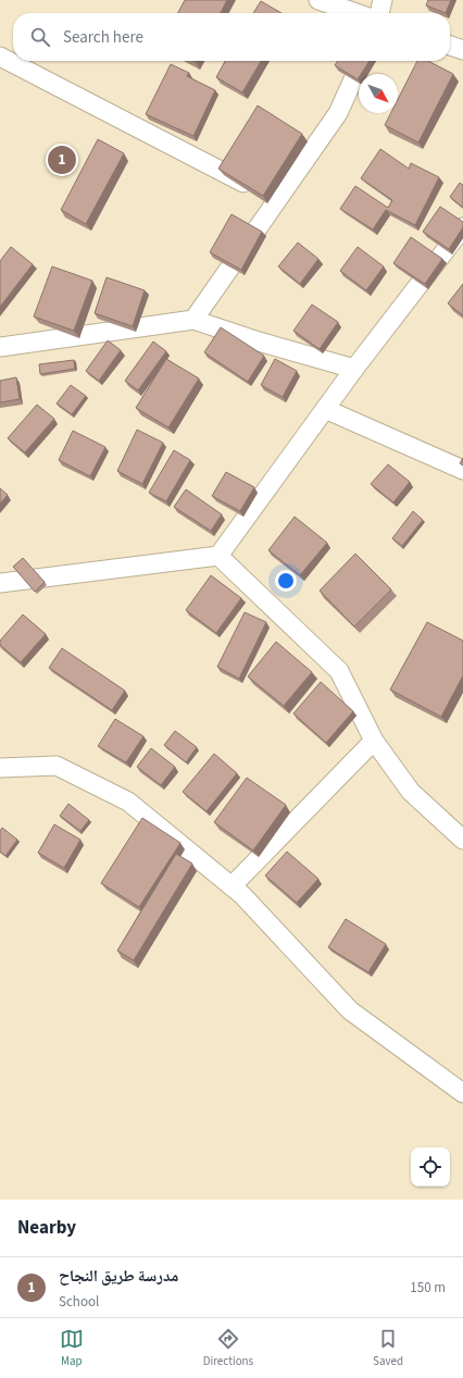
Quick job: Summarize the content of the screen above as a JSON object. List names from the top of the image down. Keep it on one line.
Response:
{"north":"bottom right","page":{"search":"Search here","pins":"1","heading":"Nearby","list":[{"mark":"1","name":"مدرسة طريق النجاح","note":"School","value":"150 m"}],"nav":["Map","Directions","Saved"]}}
